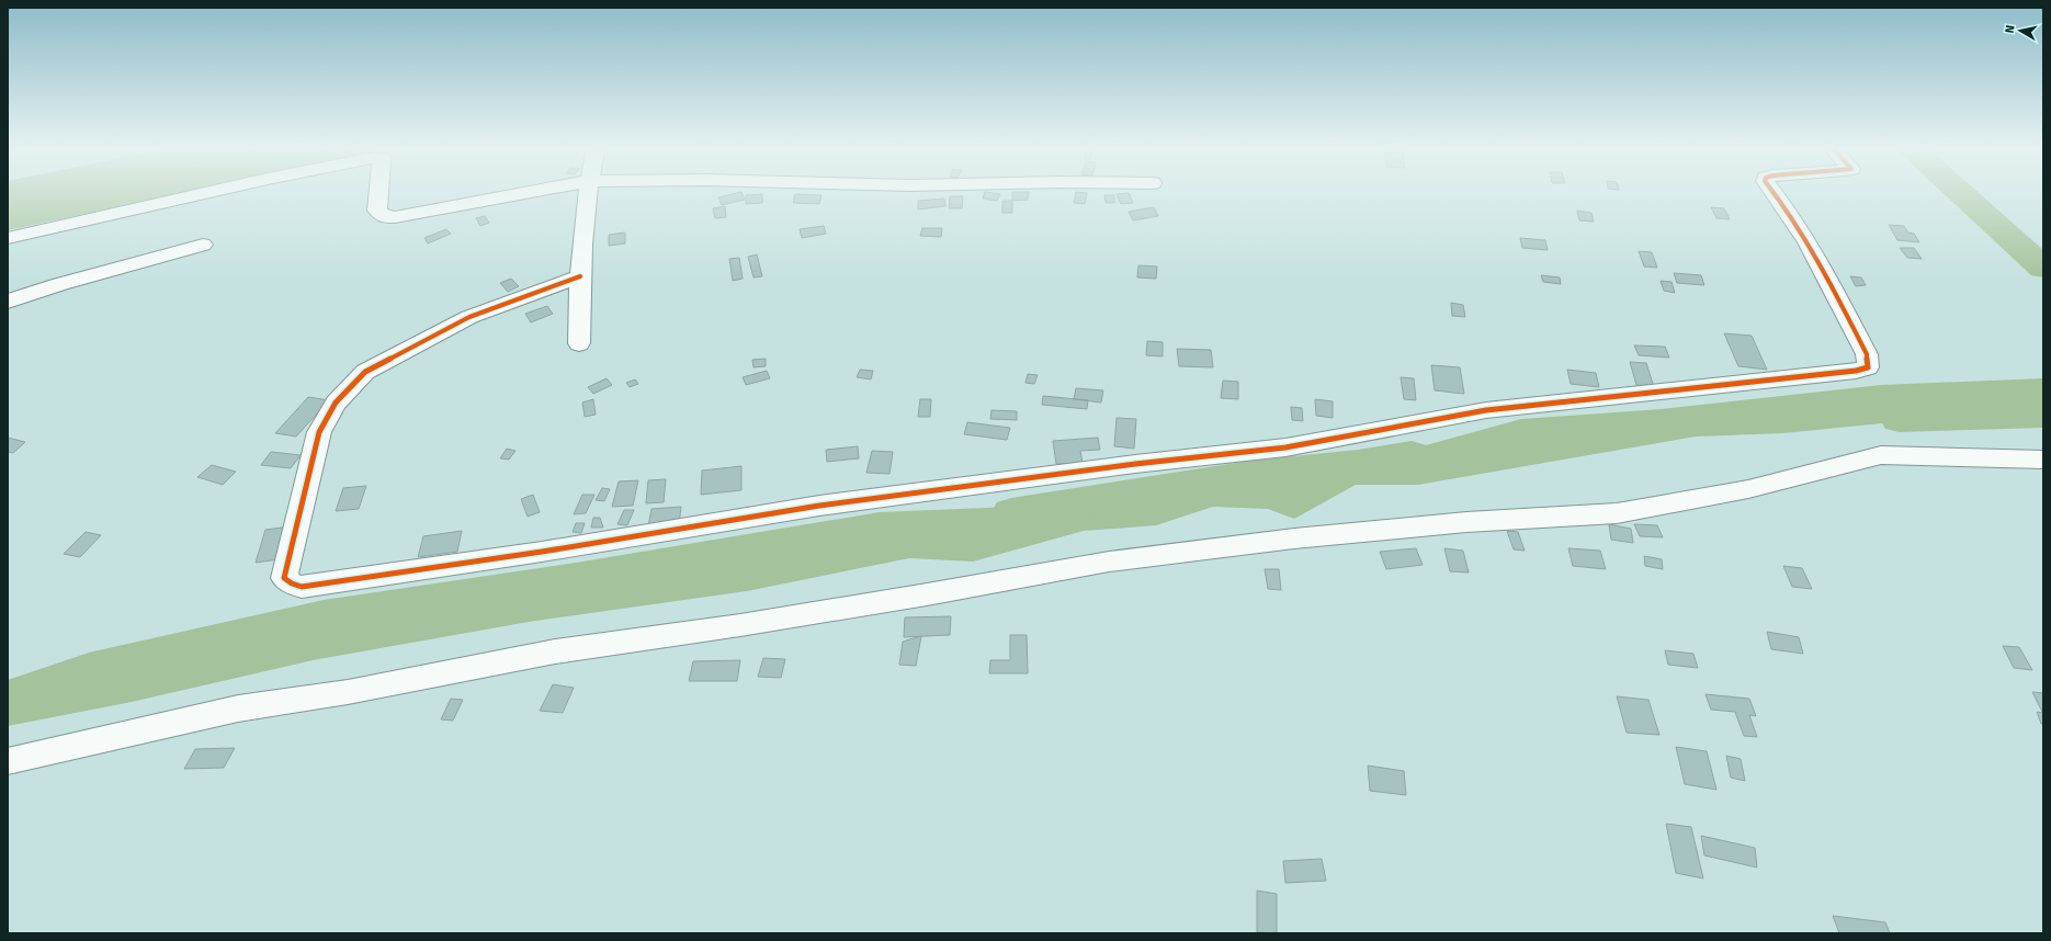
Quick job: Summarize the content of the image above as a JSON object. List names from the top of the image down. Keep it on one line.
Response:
{"north":"left"}
